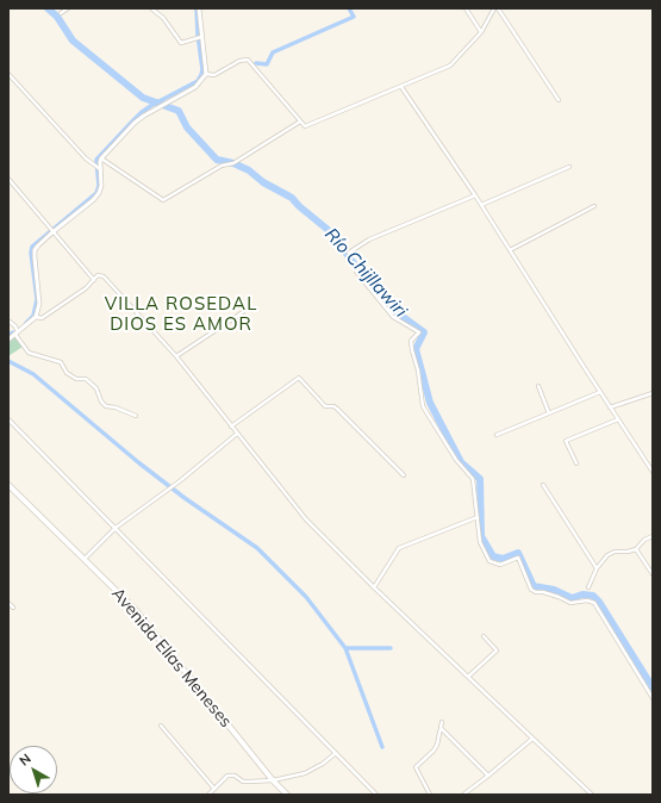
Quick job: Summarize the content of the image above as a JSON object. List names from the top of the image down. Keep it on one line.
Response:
{"streets":{"main road":["Avenida Elías Meneses"]},"districts":["VILLA ROSEDAL DIOS ES AMOR"],"water":["Río Chijllawiri"],"north":"top left"}
